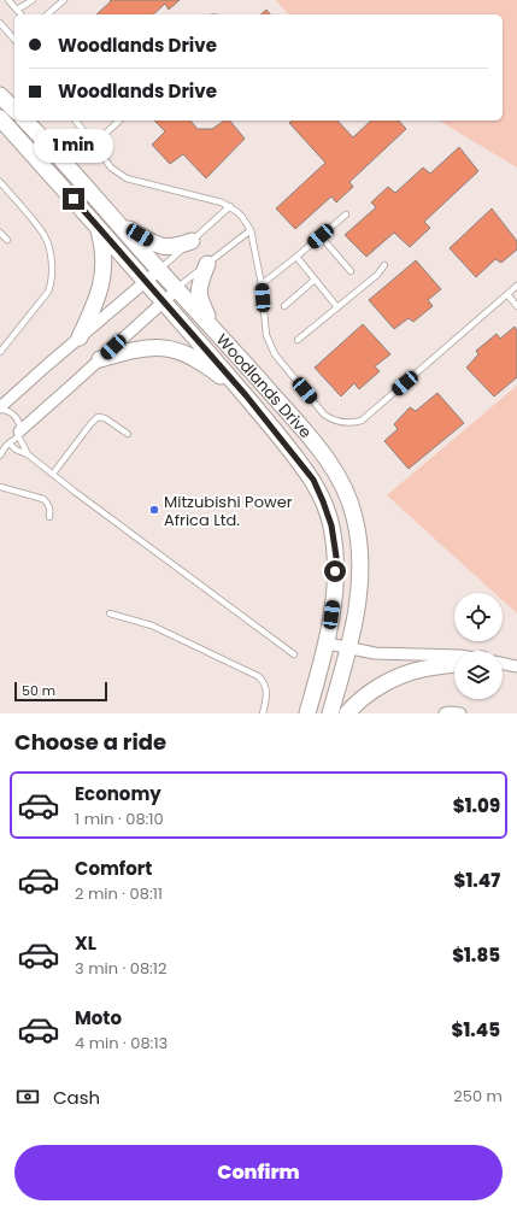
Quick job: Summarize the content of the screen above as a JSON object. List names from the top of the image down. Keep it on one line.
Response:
{"streets":{"main road":["Woodlands Drive"]},"places":["Mitzubishi Power Africa Ltd."],"scale_bar":"50 m","page":{"banner":["Woodlands Drive","Woodlands Drive"],"bubble":"1 min","scale":"50 m","heading":"Choose a ride","list":[{"name":"Economy","note":"1 min · 08:10","value":"$1.09"},{"name":"Comfort","note":"2 min · 08:11","value":"$1.47"},{"name":"XL","note":"3 min · 08:12","value":"$1.85"},{"name":"Moto","note":"4 min · 08:13","value":"$1.45"}],"pay":["Cash","250 m"],"buttons":"Confirm"}}
